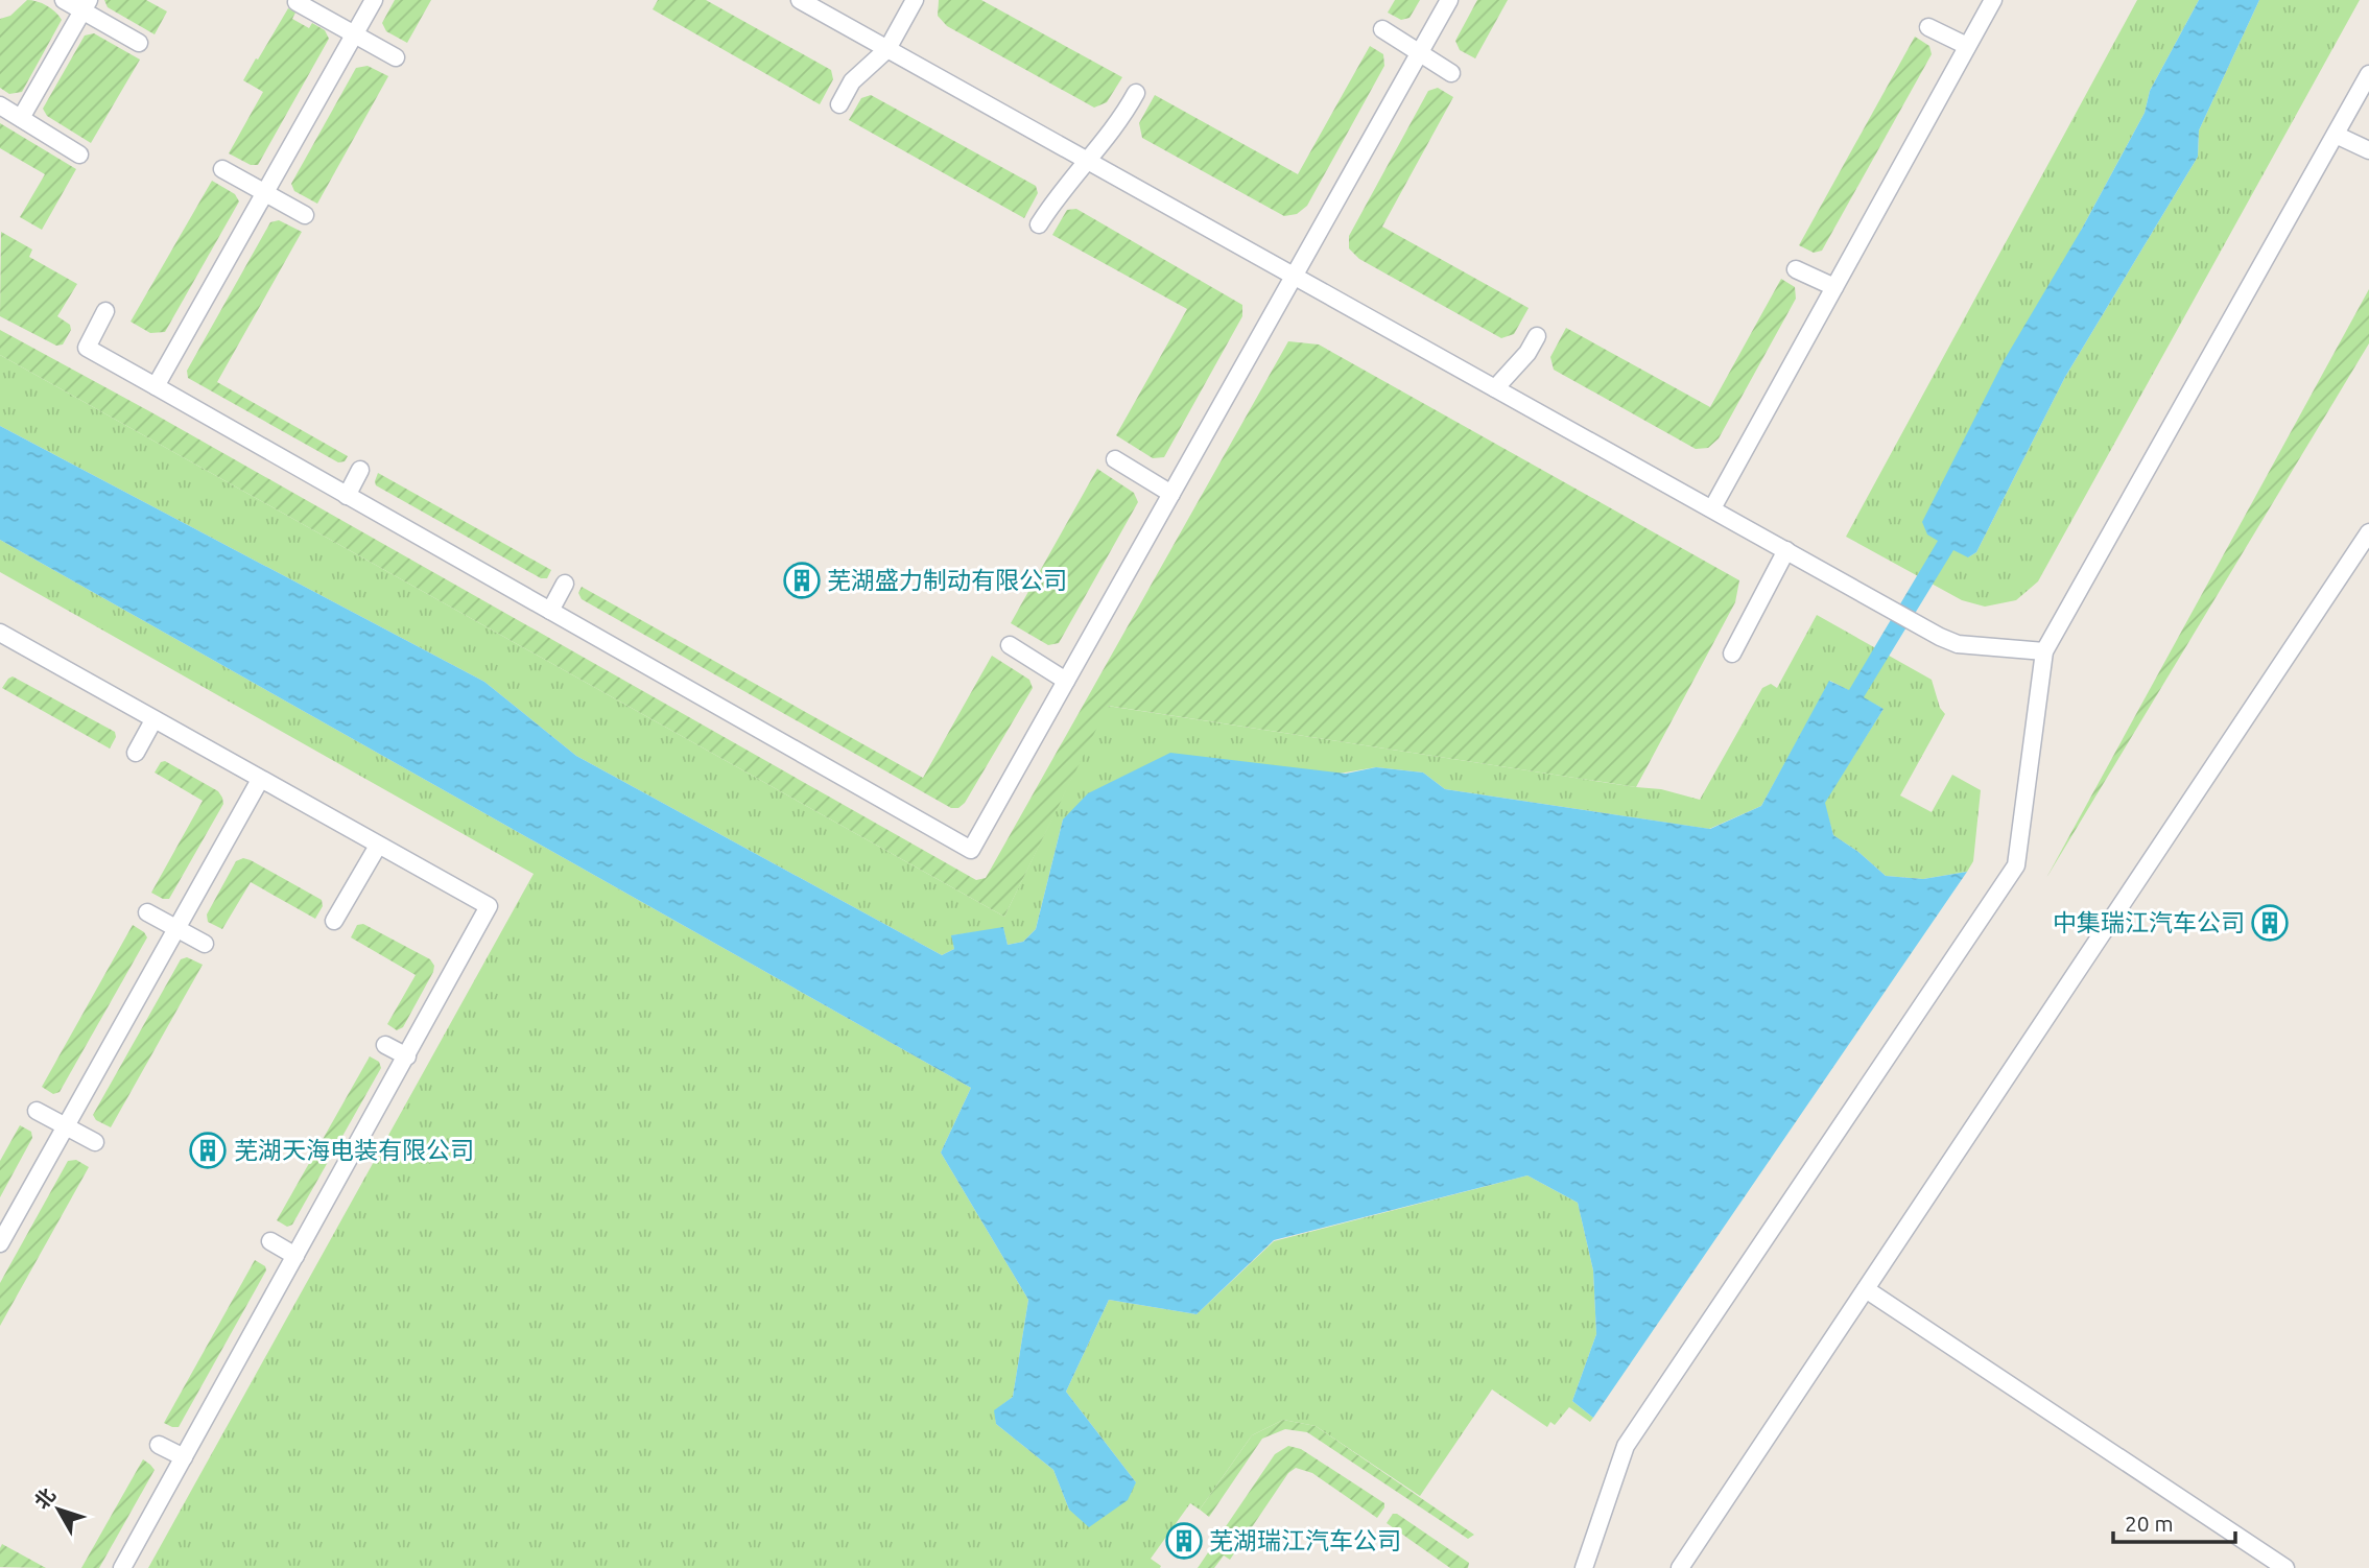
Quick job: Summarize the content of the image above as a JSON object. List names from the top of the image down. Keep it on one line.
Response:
{"places":{"building":["芜湖盛力制动有限公司","中集瑞江汽车公司","芜湖天海电装有限公司","芜湖瑞江汽车公司"]},"scale_bar":"20 m","north":"top left"}
